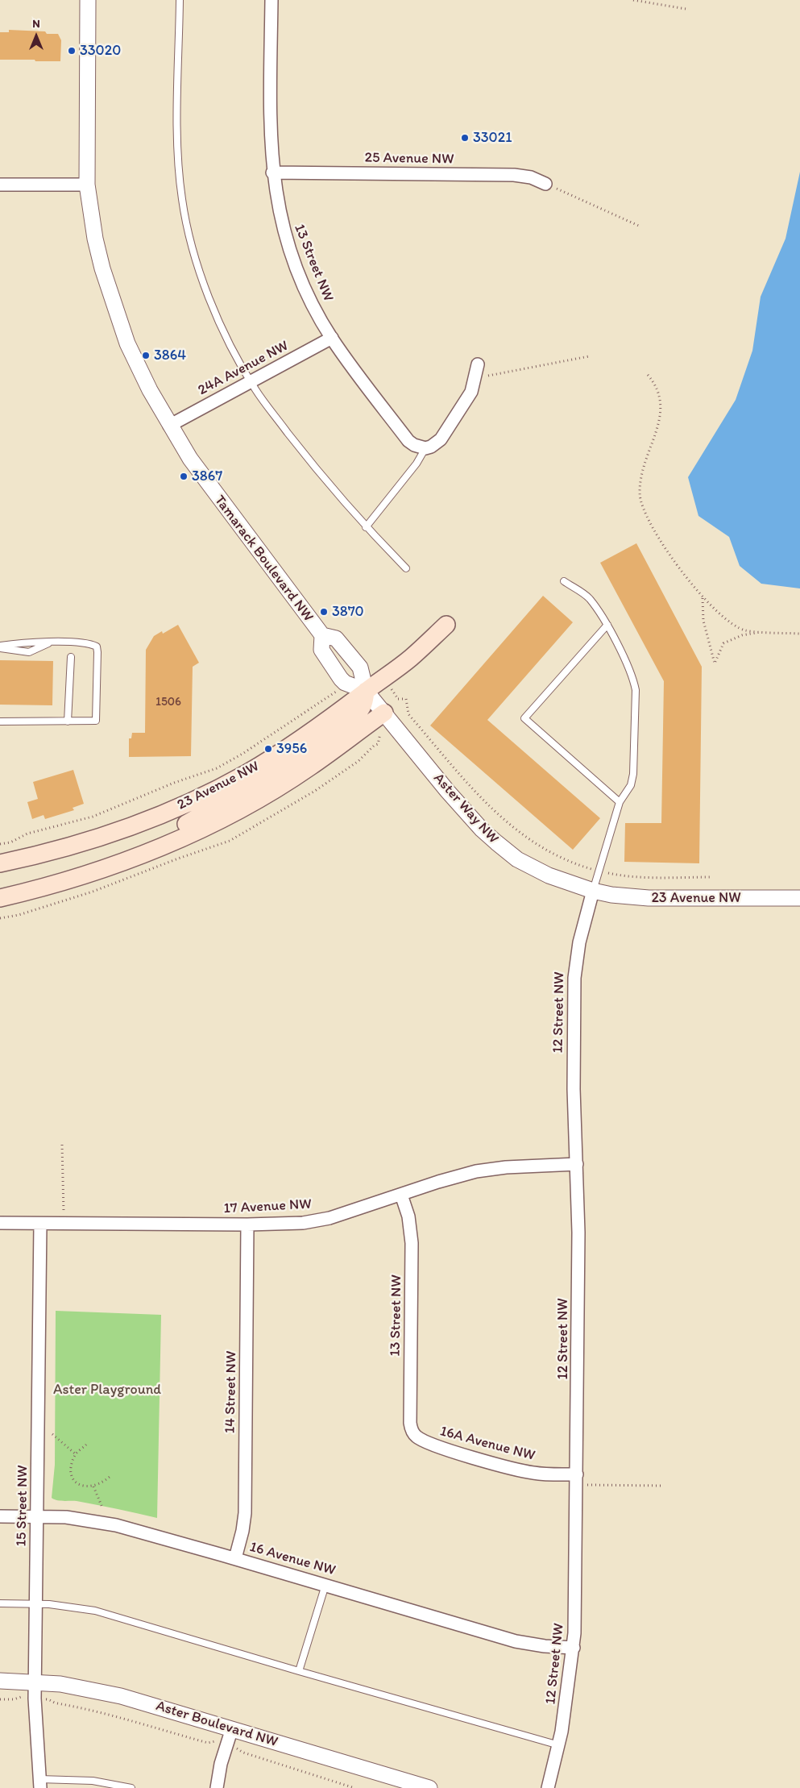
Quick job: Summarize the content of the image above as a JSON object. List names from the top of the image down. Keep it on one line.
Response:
{"streets":{"main road":["23 Avenue NW"],"street":["25 Avenue NW","13 Street NW","24A Avenue NW","Tamarack Boulevard NW","Aster Way NW","12 Street NW","17 Avenue NW","14 Street NW","16A Avenue NW","15 Street NW","16 Avenue NW","Aster Boulevard NW"]},"crossings":[["25 Avenue NW","13 Street NW"],["13 Street NW","24A Avenue NW"],["13 Street NW","17 Avenue NW"],["13 Street NW","16A Avenue NW"],["24A Avenue NW","Tamarack Boulevard NW"],["Tamarack Boulevard NW","23 Avenue NW"],["Tamarack Boulevard NW","Aster Way NW"],["23 Avenue NW","Aster Way NW"],["23 Avenue NW","12 Street NW"],["Aster Way NW","12 Street NW"],["12 Street NW","17 Avenue NW"],["12 Street NW","16A Avenue NW"],["12 Street NW","16 Avenue NW"],["17 Avenue NW","14 Street NW"],["17 Avenue NW","15 Street NW"],["14 Street NW","16 Avenue NW"],["15 Street NW","16 Avenue NW"],["15 Street NW","Aster Boulevard NW"]],"parks":["Aster Playground"],"places":["33020","33021","3864","3867","3870","3956"],"house_numbers":["1506"],"north":"top"}
